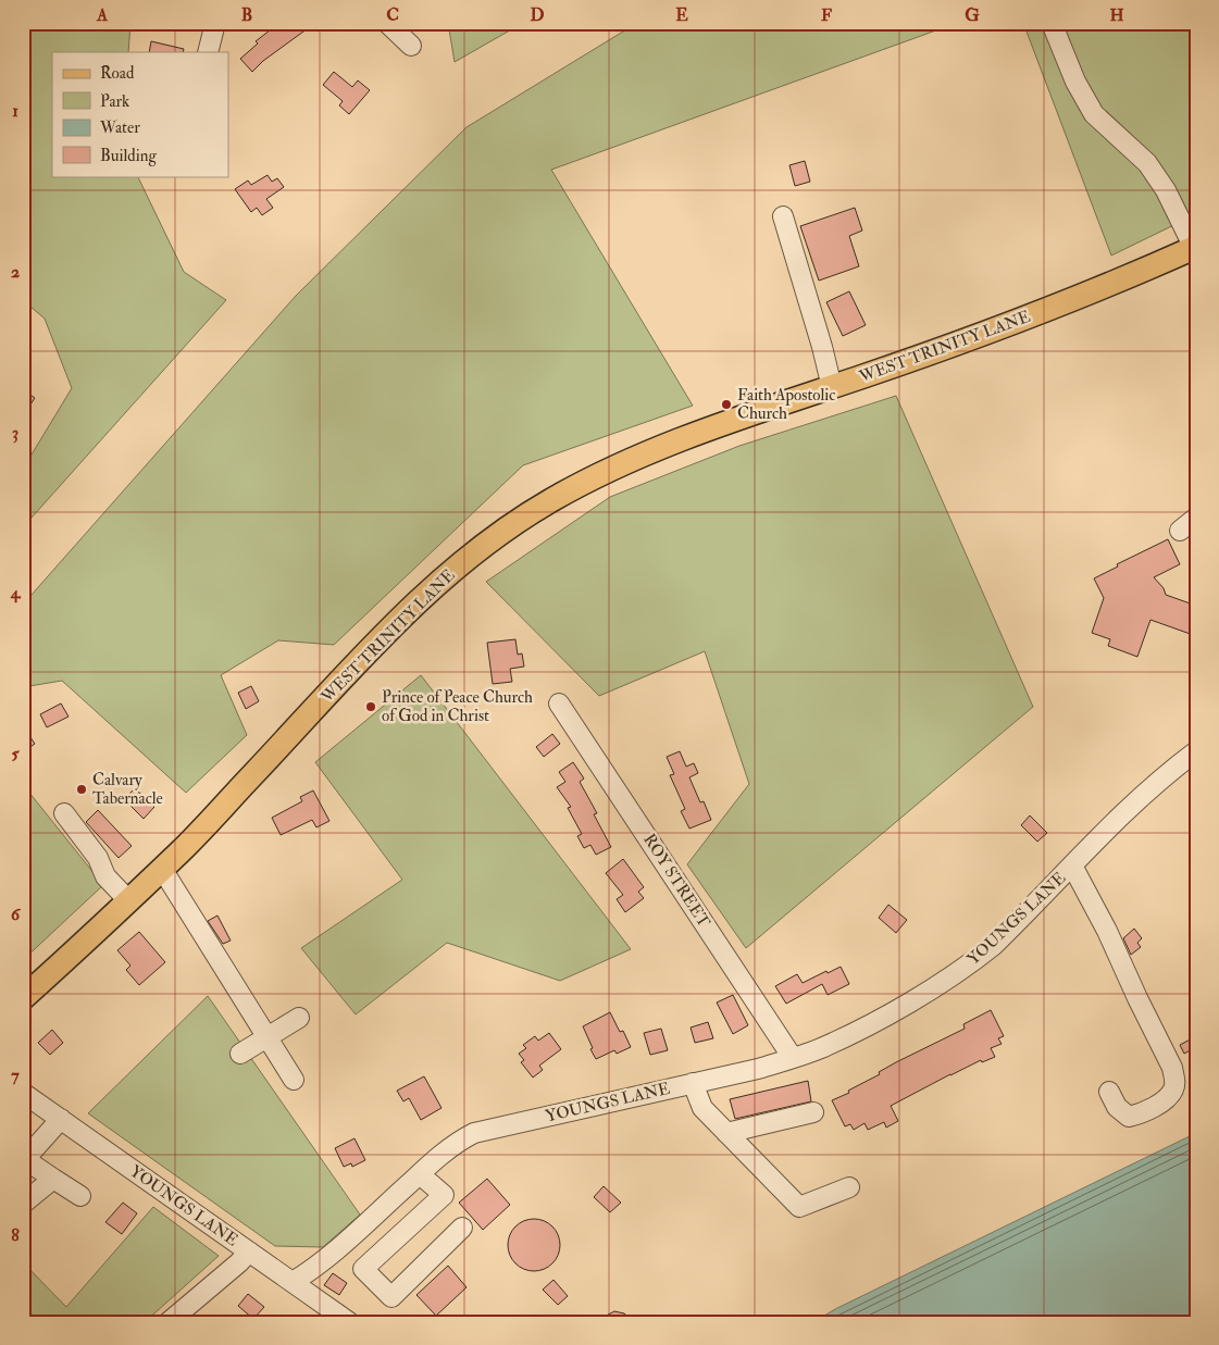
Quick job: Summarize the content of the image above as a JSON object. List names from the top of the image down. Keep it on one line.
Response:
{"streets":{"main road":["WEST TRINITY LANE"],"street":["ROY STREET","YOUNGS LANE"]},"crossings":[["ROY STREET","YOUNGS LANE"]],"places":["Faith Apostolic Church","Prince of Peace Church of God in Christ","Calvary Tabernacle"],"legend":["Road","Park","Water","Building"],"grid":{"columns":["A","B","C","D","E","F","G","H"],"rows":["1","2","3","4","5","6","7","8"]}}
